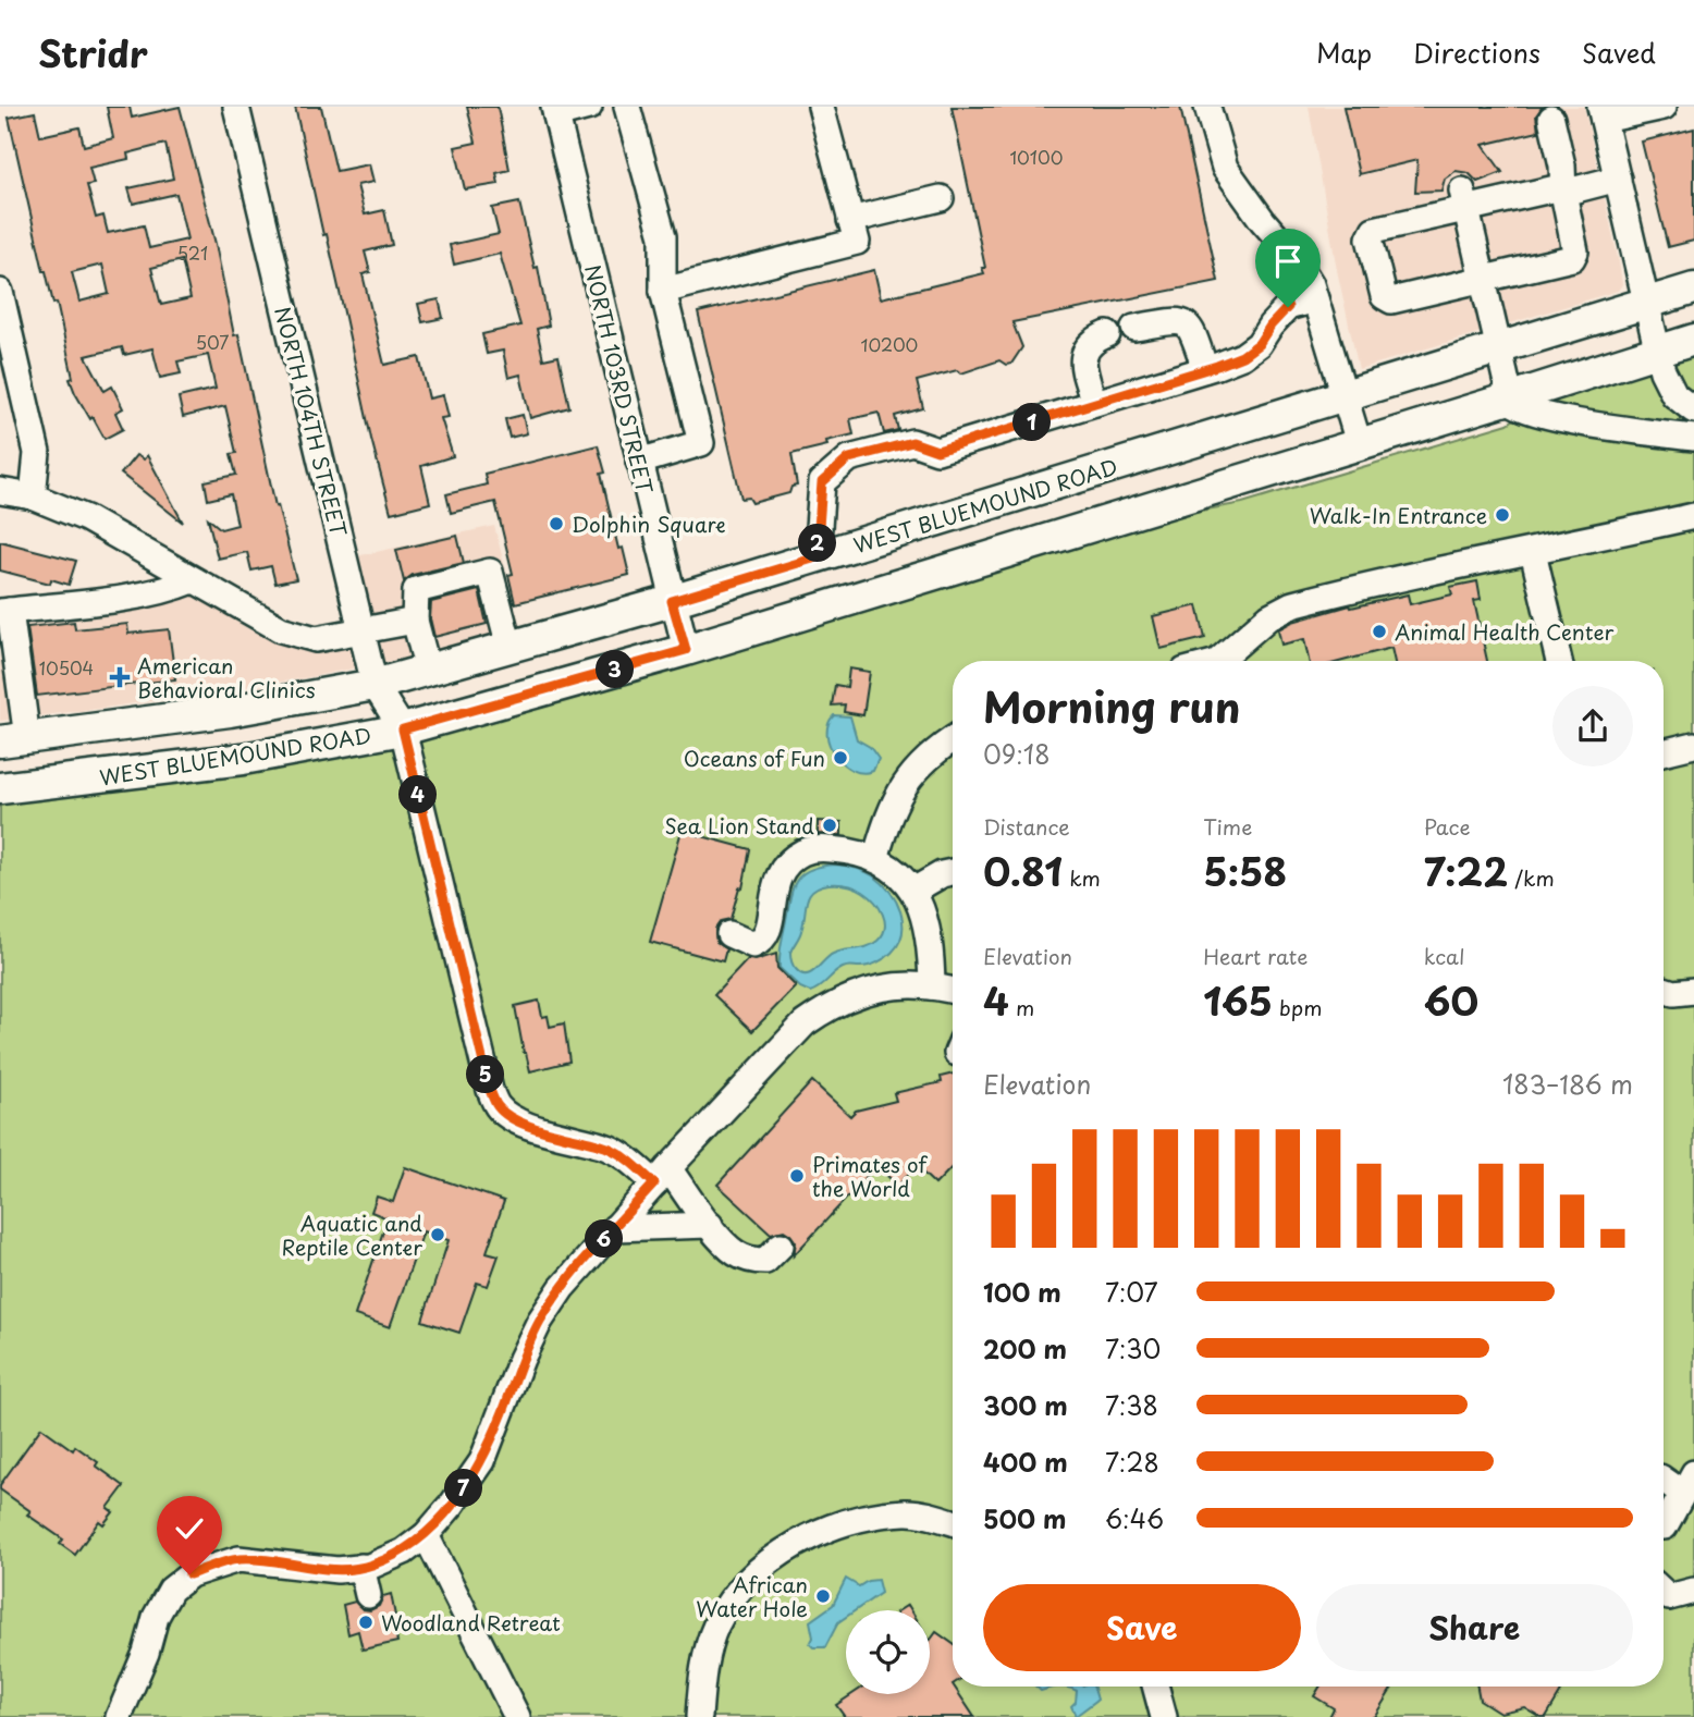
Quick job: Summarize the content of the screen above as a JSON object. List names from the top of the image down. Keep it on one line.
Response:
{"streets":{"main road":["WEST BLUEMOUND ROAD"],"street":["NORTH 103RD STREET","NORTH 104TH STREET"]},"crossings":[["NORTH 103RD STREET","WEST BLUEMOUND ROAD"],["NORTH 104TH STREET","WEST BLUEMOUND ROAD"]],"places":{"other":["Walk-In Entrance","Dolphin Square","Animal Health Center","Oceans of Fun","Sea Lion Stand","Primates of the World","Aquatic and Reptile Center","African Water Hole","Woodland Retreat"],"health":["American Behavioral Clinics"]},"house_numbers":["10100","521","507","10200","10504"],"page":{"header":"Stridr","nav":["Map","Directions","Saved"],"pins":["1","2","3","4","5","6","7"],"heading":["Morning run","09:18"],"stats":[["Distance","0.81 km"],["Time","5:58"],["Pace","7:22 /km"],["Elevation","4 m"],["Heart rate","165 bpm"],["kcal","60"]],"chart":["Elevation","183–186 m"],"list":[{"name":"100 m","note":"7:07"},{"name":"200 m","note":"7:30"},{"name":"300 m","note":"7:38"},{"name":"400 m","note":"7:28"},{"name":"500 m","note":"6:46"}],"buttons":["Save","Share"]}}
